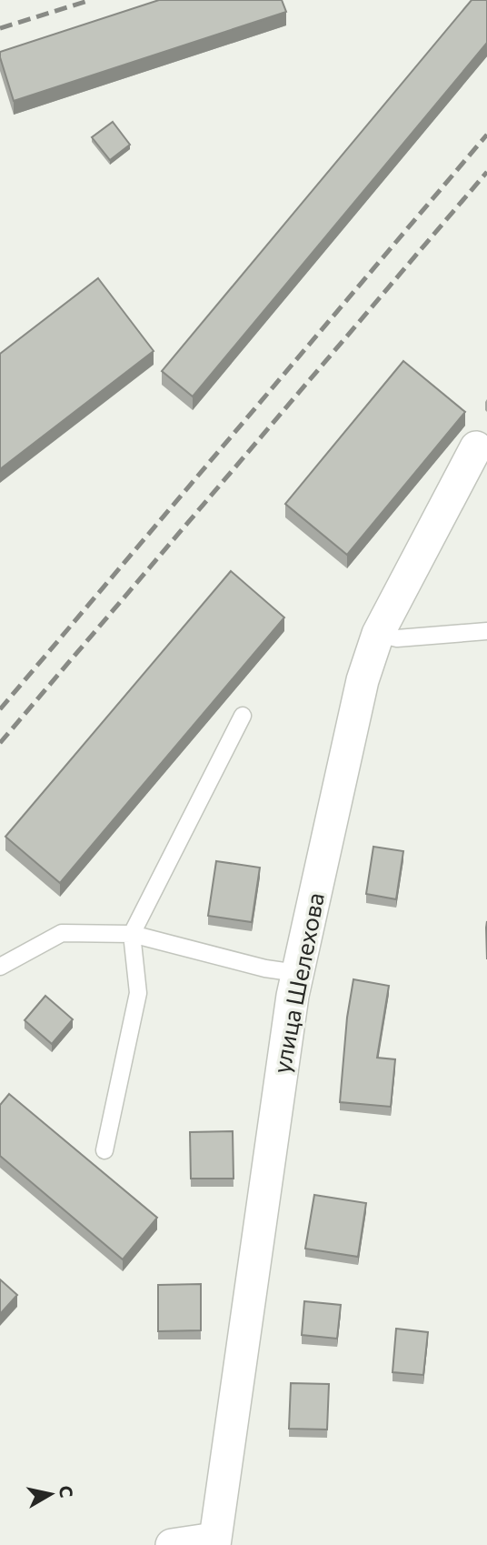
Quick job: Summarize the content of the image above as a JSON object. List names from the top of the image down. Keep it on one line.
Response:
{"streets":{"street":["улица Шелехова"]},"north":"right"}
